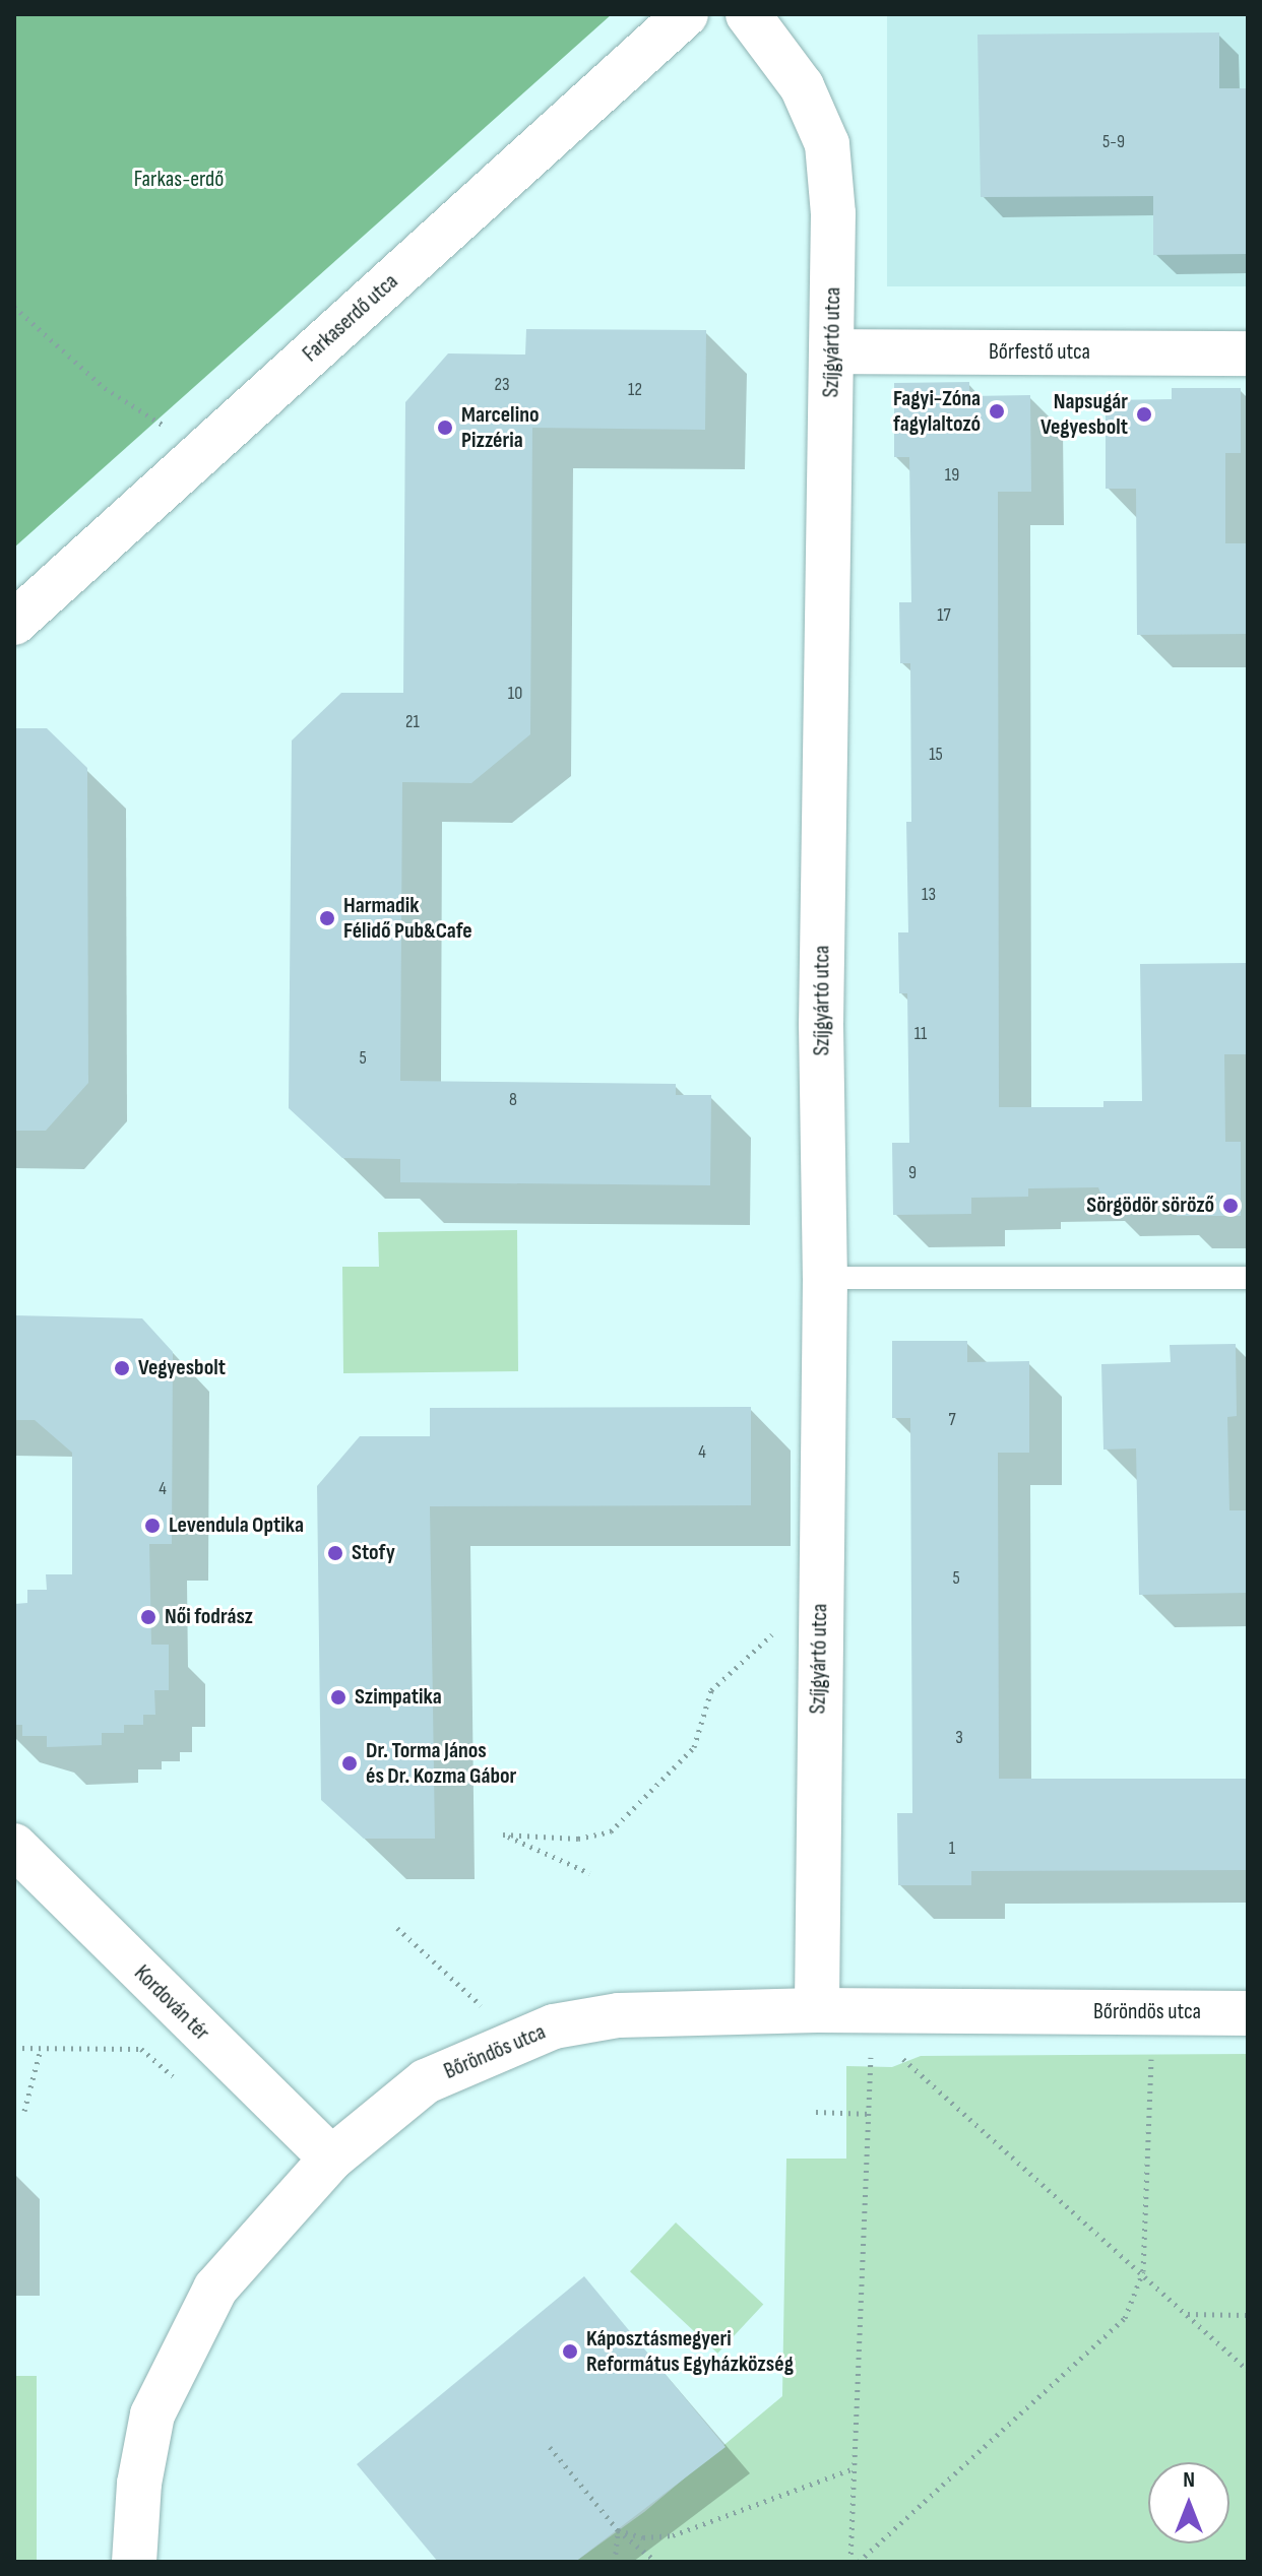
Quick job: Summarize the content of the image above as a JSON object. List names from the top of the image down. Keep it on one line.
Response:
{"streets":{"street":["Farkaserdő utca","Szíjgyártó utca","Bőrfestő utca","Kordován tér","Bőröndös utca"]},"crossings":[["Szíjgyártó utca","Bőrfestő utca"],["Szíjgyártó utca","Bőröndös utca"],["Kordován tér","Bőröndös utca"]],"parks":["Farkas-erdő"],"places":["Fagyi-Zóna fagylaltozó","Napsugár Vegyesbolt","Marcelino Pizzéria","Harmadik Félidő Pub&Cafe","Sörgödör söröző","Vegyesbolt","Levendula Optika","Stofy","Női fodrász","Szimpatika","Dr. Torma János és Dr. Kozma Gábor","Káposztásmegyeri Református Egyházközség"],"house_numbers":["5-9","23","12","19","17","10","21","15","13","11","5","8","9","7","4","4","5","3","1"],"north":"top"}
